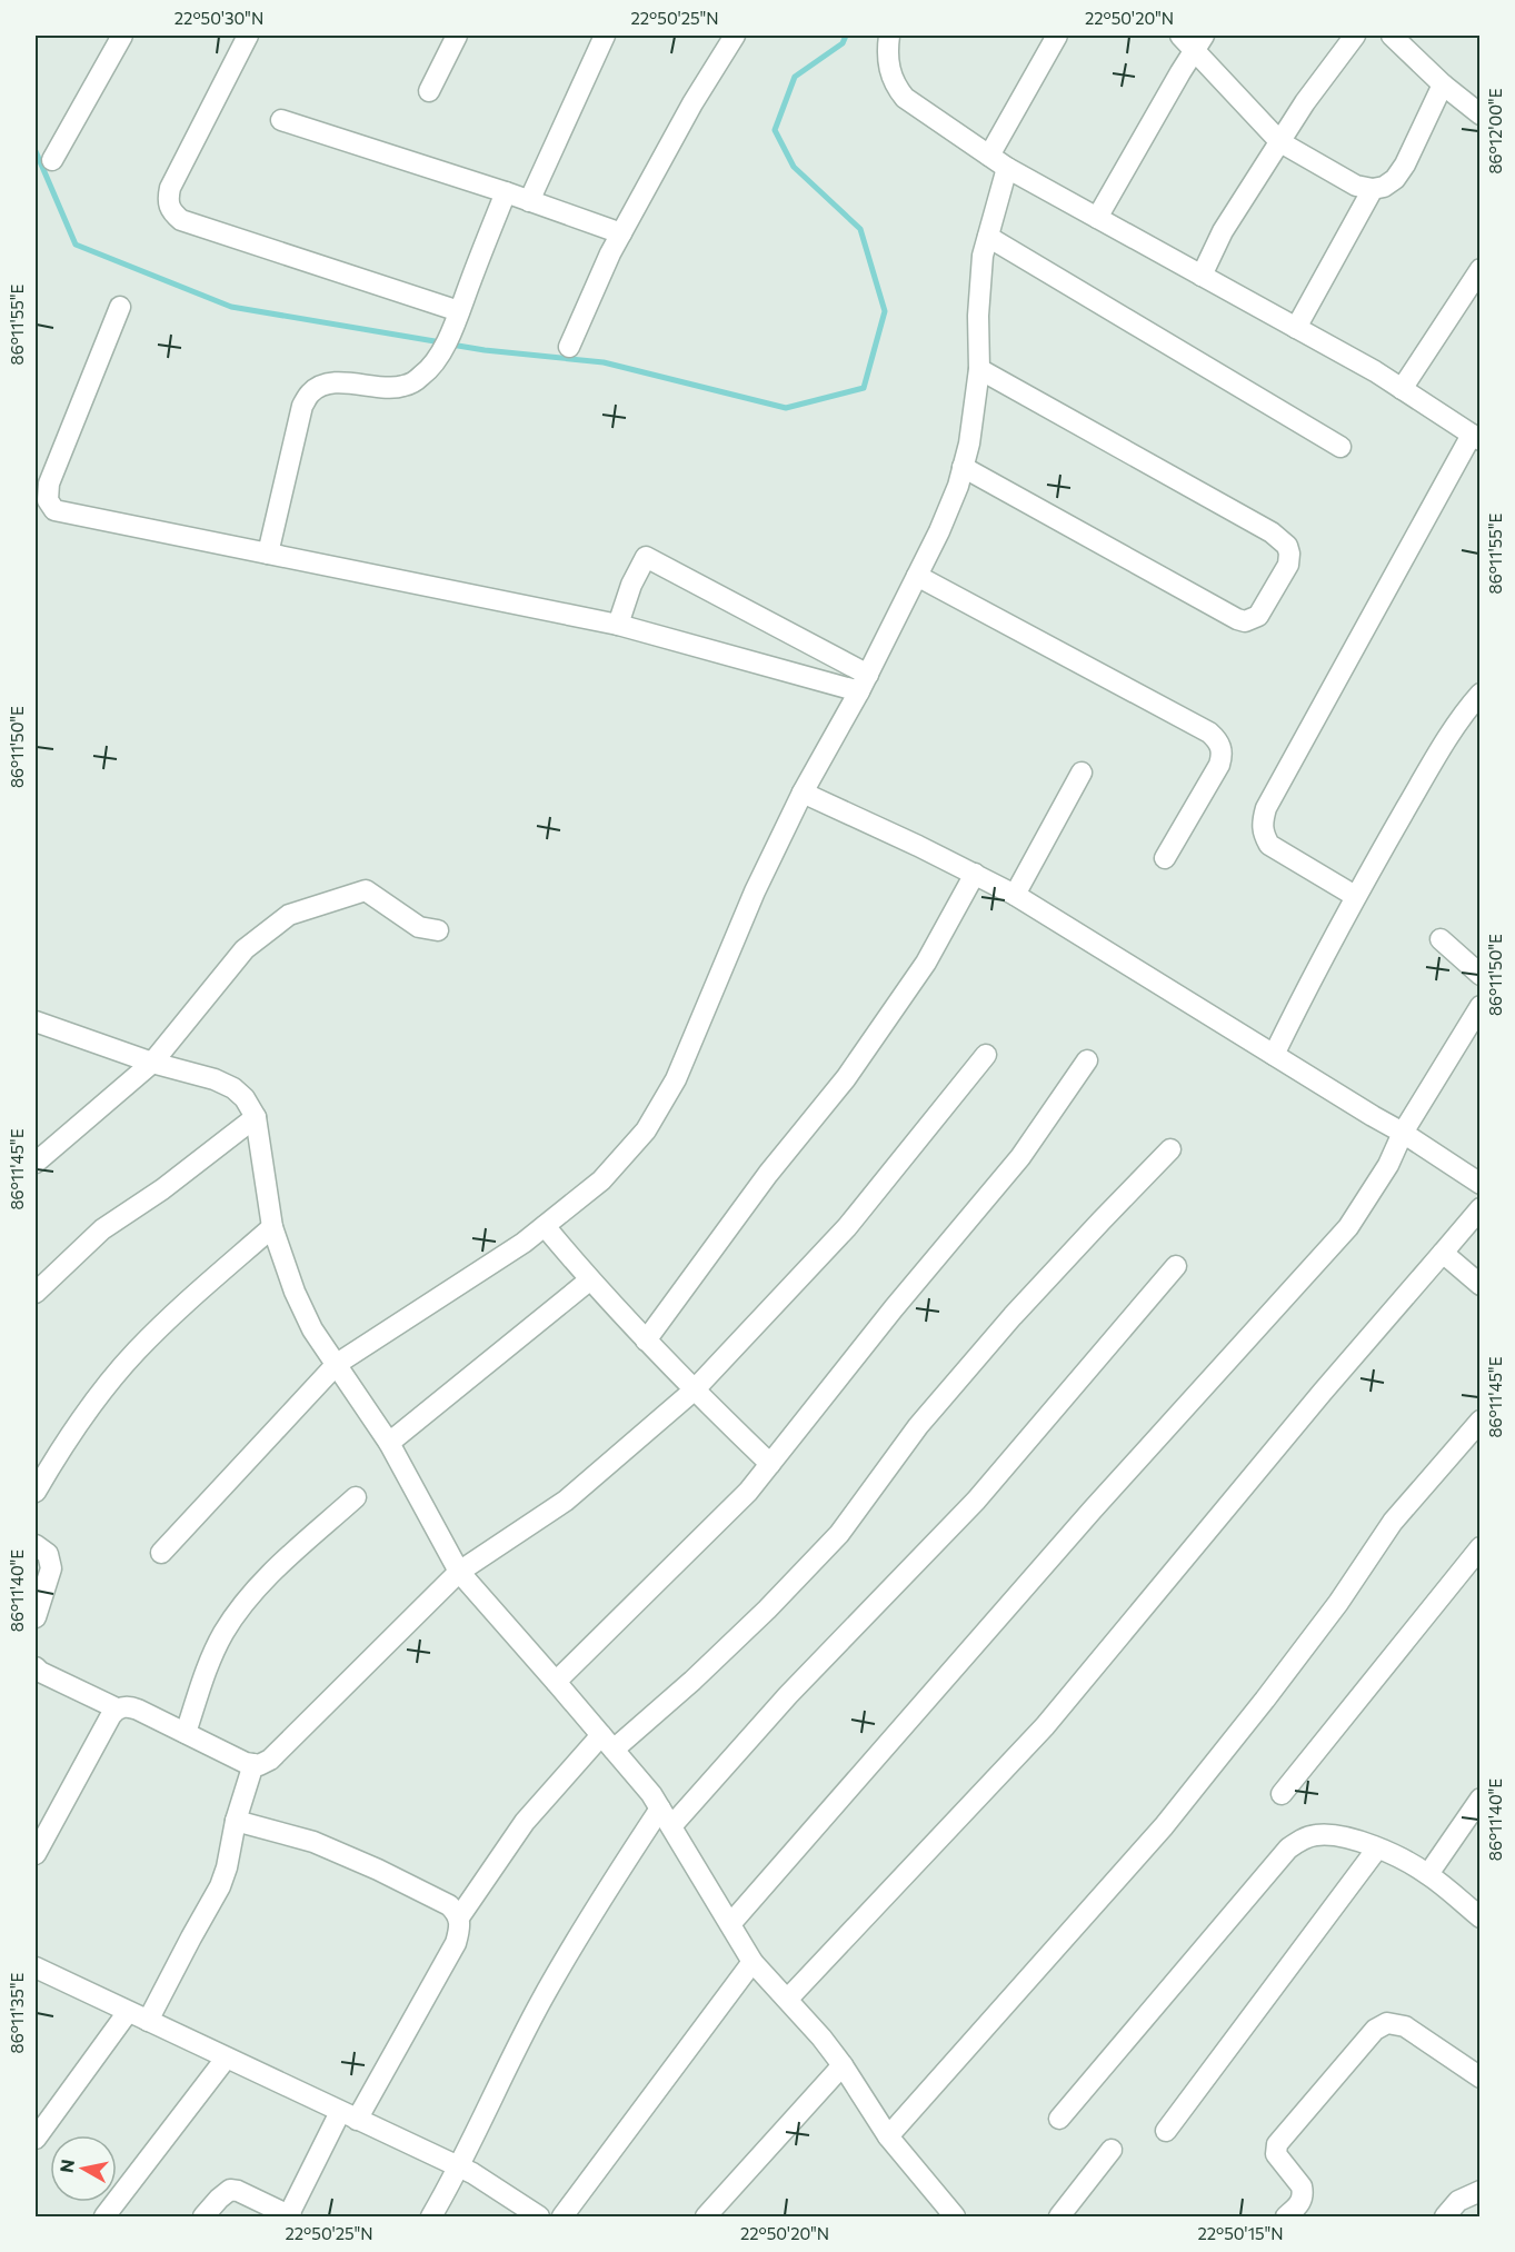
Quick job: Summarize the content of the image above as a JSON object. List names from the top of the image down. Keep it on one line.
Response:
{"north":"left","coordinates":["22°50'30\"N","22°50'25\"N","22°50'20\"N","86°12'00\"E","86°11'55\"E","86°11'50\"E","86°11'45\"E","86°11'40\"E","86°11'35\"E","22°50'15\"N"]}
